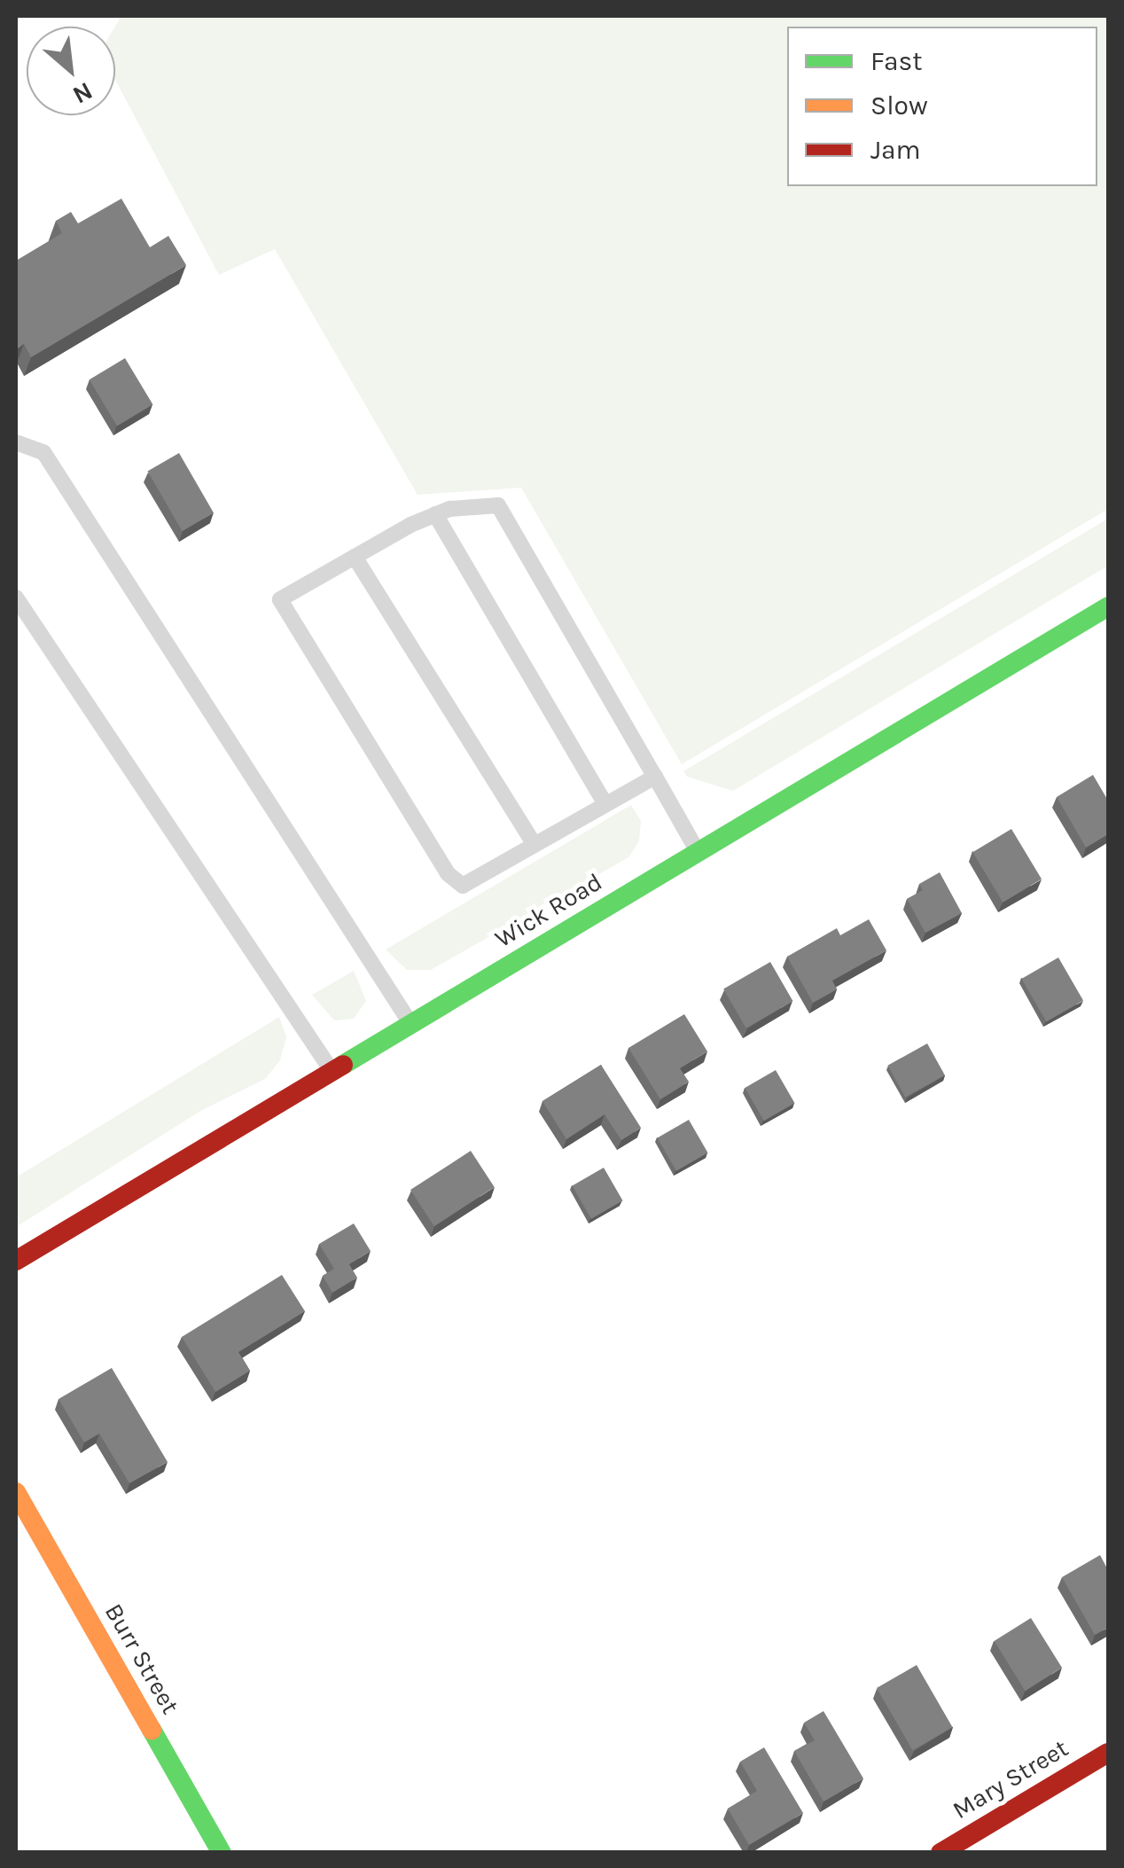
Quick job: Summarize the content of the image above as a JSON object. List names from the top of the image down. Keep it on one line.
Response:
{"streets":{"street":["Wick Road","Burr Street","Mary Street"]},"legend":["Fast","Slow","Jam"],"north":"bottom right"}
